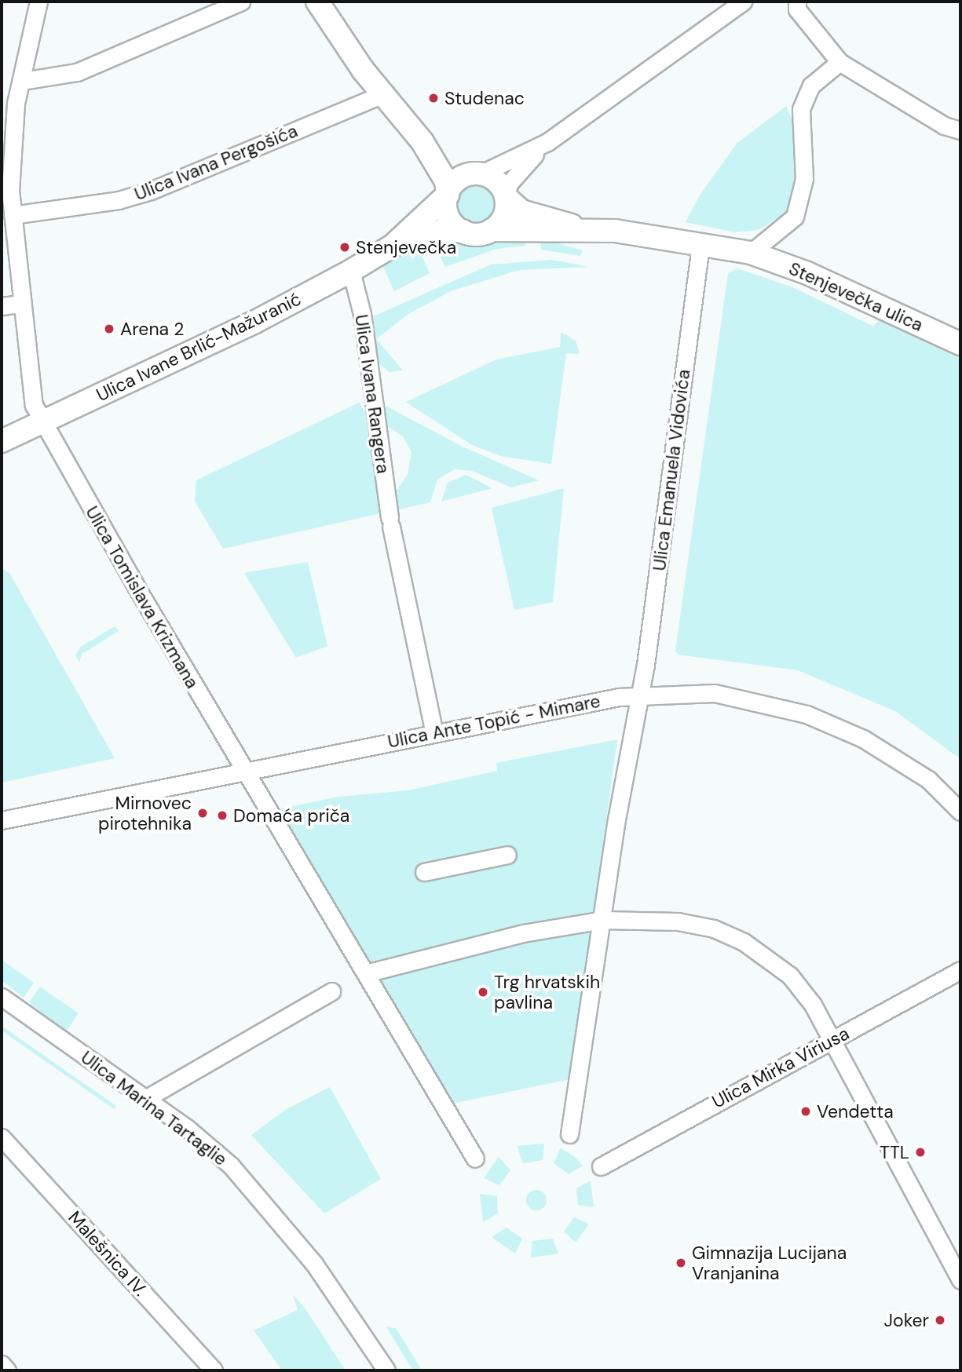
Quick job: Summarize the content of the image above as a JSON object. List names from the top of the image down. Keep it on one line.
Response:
{"streets":{"street":["Ulica Ivana Pergošića","Stenjevečka ulica","Ulica Ivane Brlić-Mažuranić","Ulica Ivana Rangera","Ulica Emanuela Vidovića","Ulica Tomislava Krizmana","Ulica Ante Topić - Mimare","Ulica Mirka Viriusa","Ulica Marina Tartaglie","Malešnica IV."]},"crossings":[["Ulica Ivana Pergošića","Ulica Tomislava Krizmana"],["Stenjevečka ulica","Ulica Ivane Brlić-Mažuranić"],["Stenjevečka ulica","Ulica Emanuela Vidovića"],["Ulica Ivane Brlić-Mažuranić","Ulica Ivana Rangera"],["Ulica Ivane Brlić-Mažuranić","Ulica Tomislava Krizmana"],["Ulica Ivana Rangera","Ulica Ante Topić - Mimare"],["Ulica Emanuela Vidovića","Ulica Ante Topić - Mimare"],["Ulica Tomislava Krizmana","Ulica Ante Topić - Mimare"]],"places":["Studenac","Stenjevečka","Arena 2","Mirnovec pirotehnika","Domaća priča","Trg hrvatskih pavlina","Vendetta","TTL","Gimnazija Lucijana Vranjanina","Joker"]}
